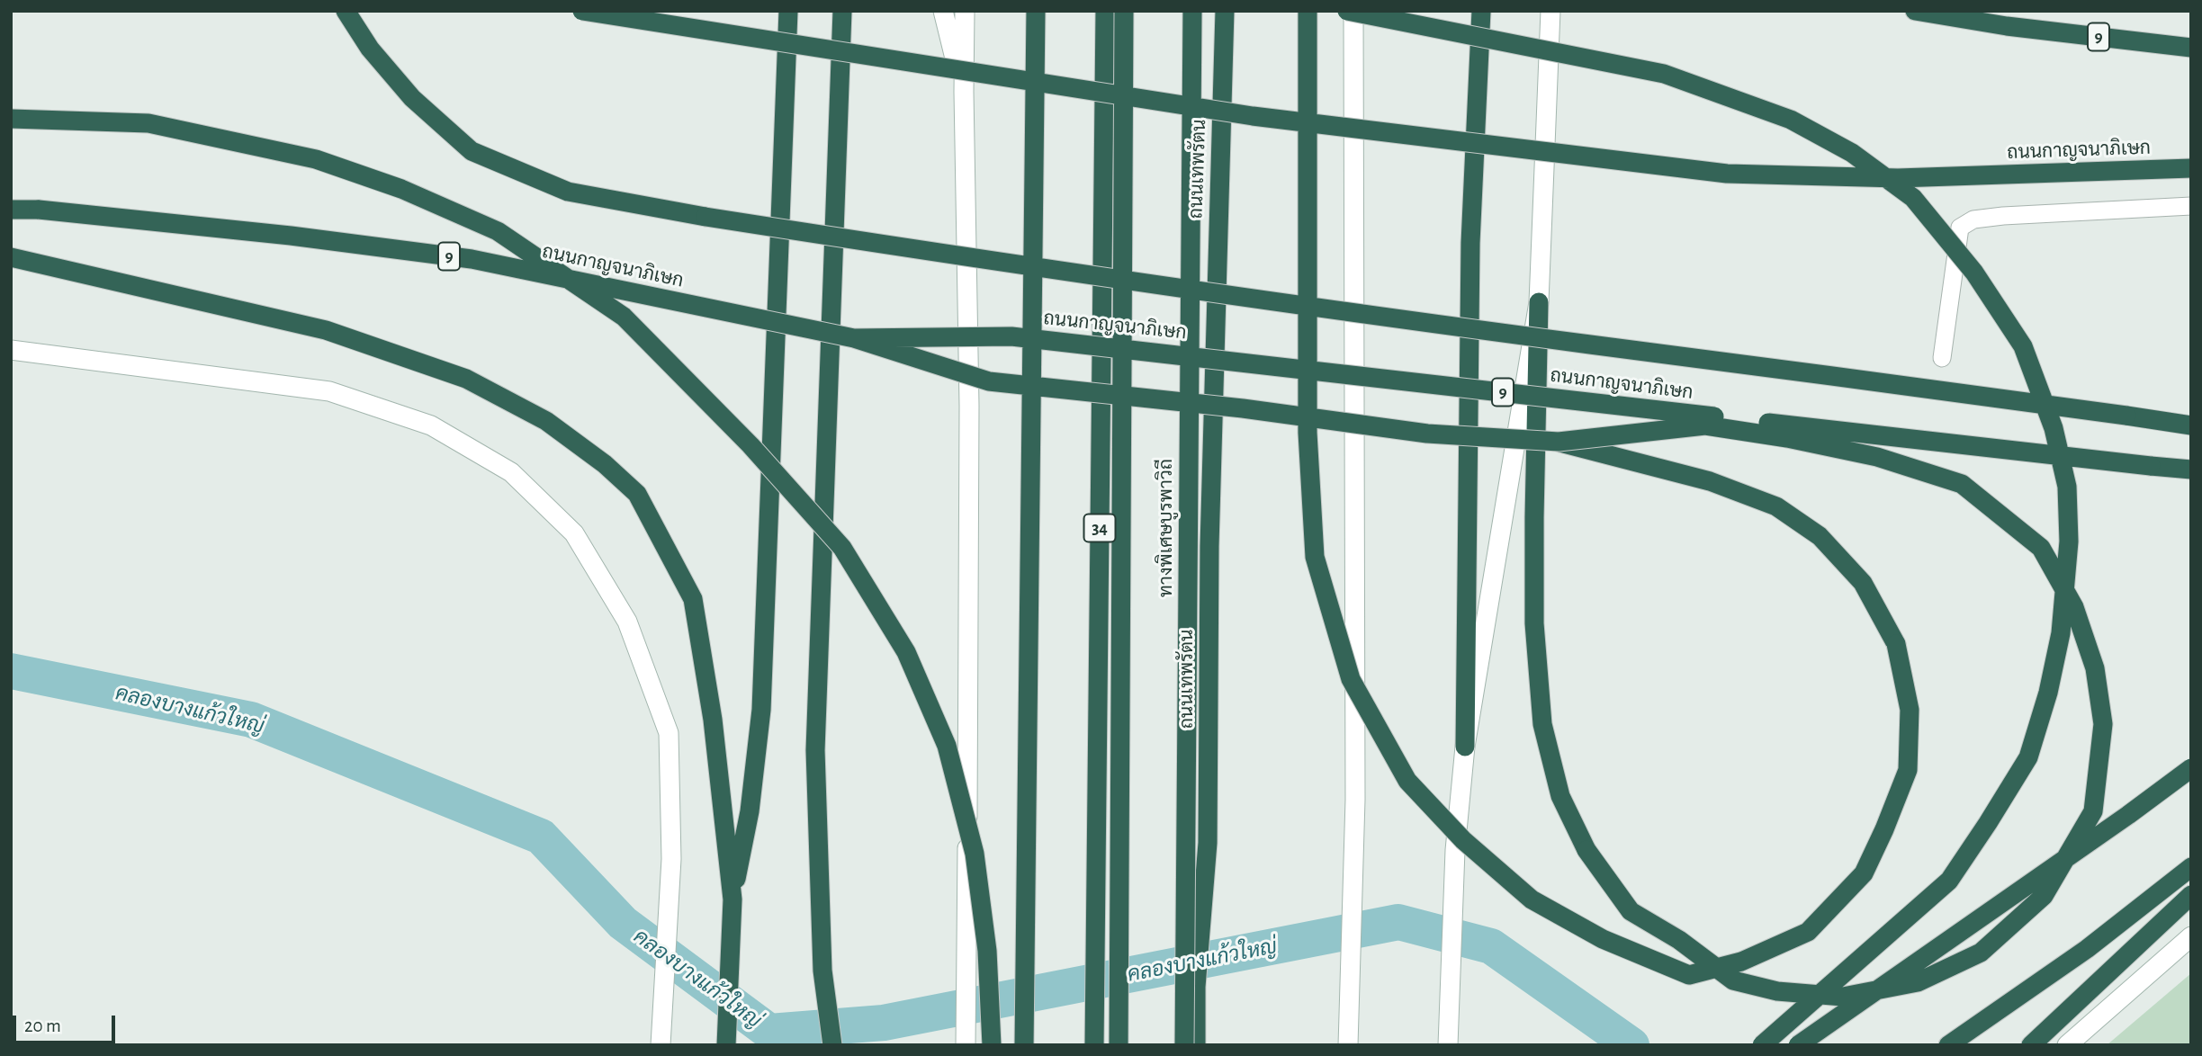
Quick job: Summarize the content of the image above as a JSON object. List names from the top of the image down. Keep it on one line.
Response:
{"streets":{"highway":["9","ถนนกาญจนาภิเษก","ถนนเทพรัตน","34","ทางพิเศษบูรพาวิถี"]},"water":["คลองบางแก้วใหญ่"],"scale_bar":"20 m"}
